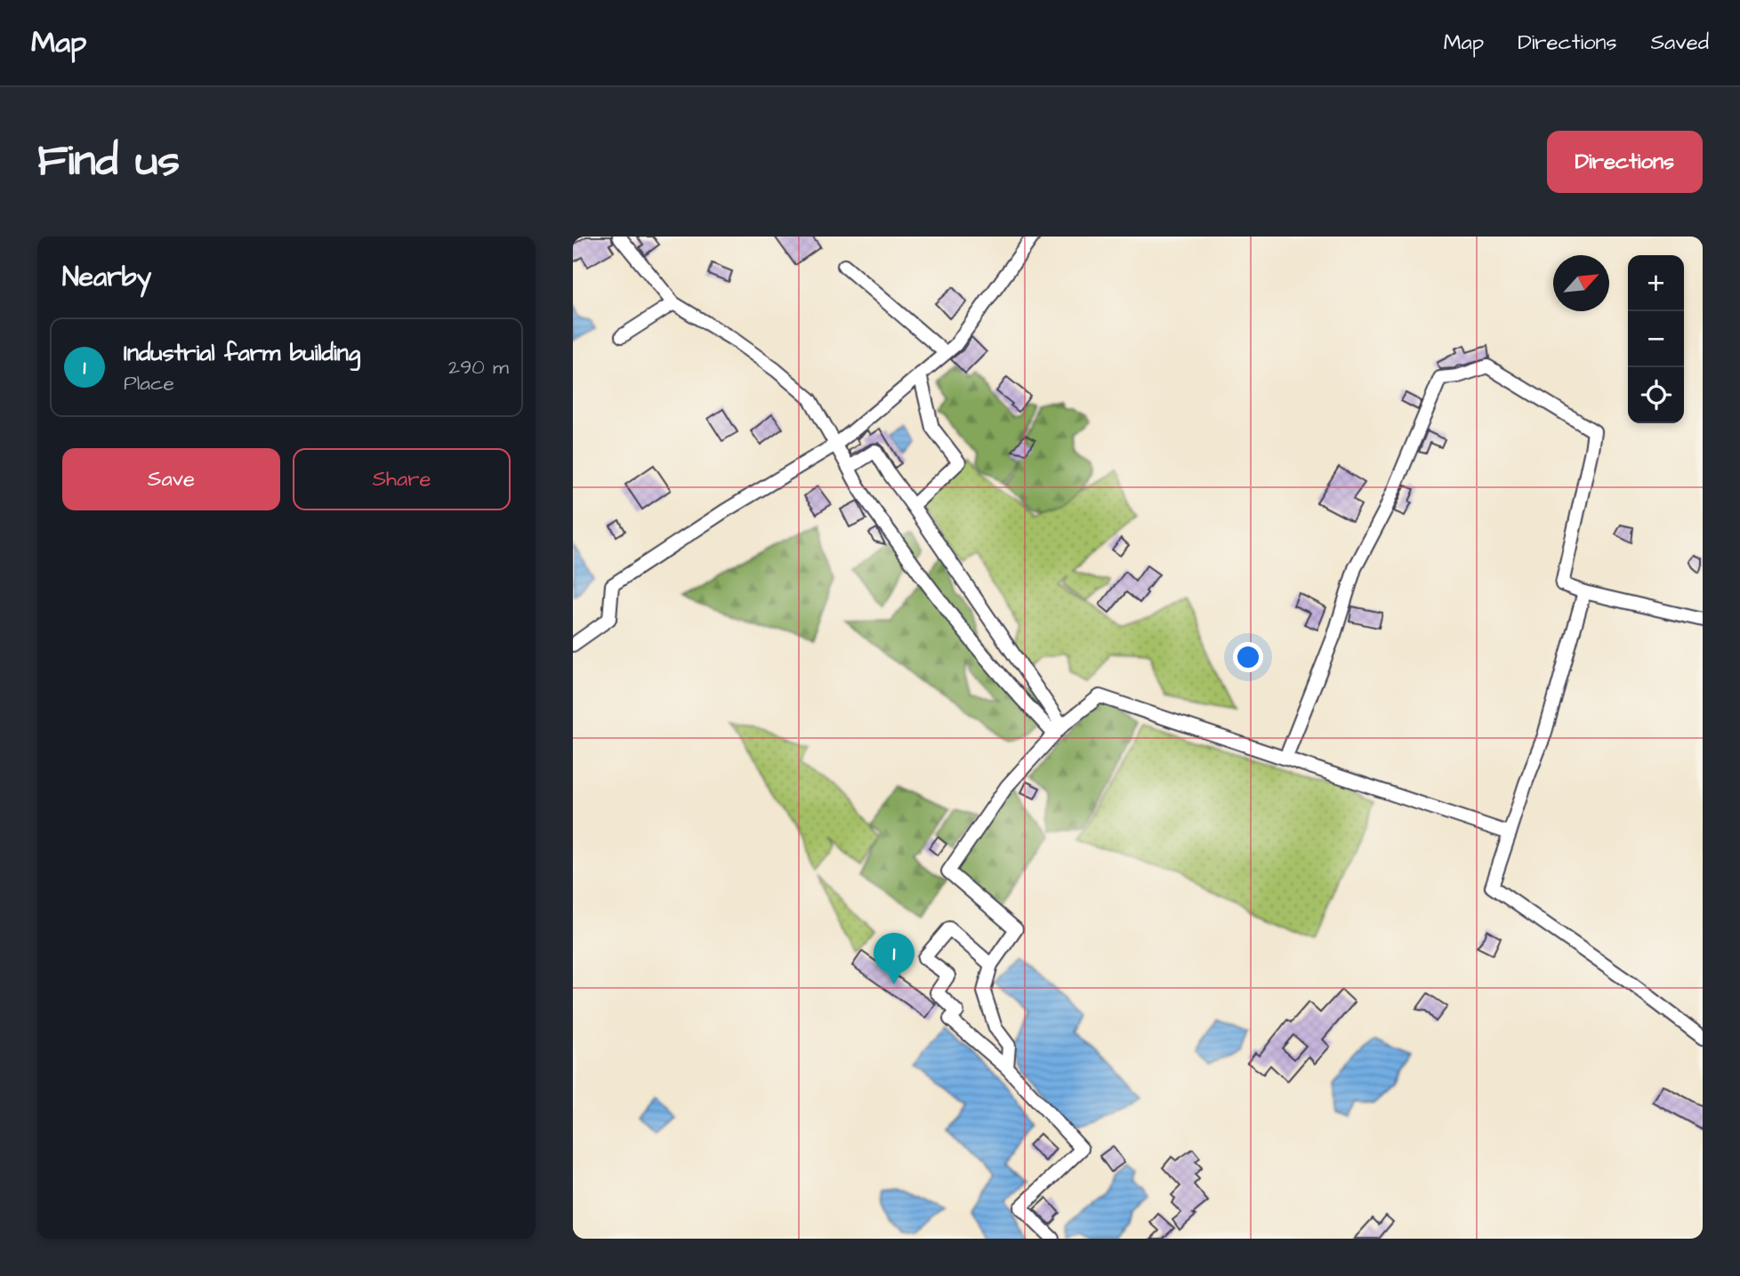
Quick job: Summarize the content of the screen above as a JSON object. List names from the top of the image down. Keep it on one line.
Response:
{"north":"top right","page":{"header":"Map","nav":["Map","Directions","Saved"],"buttons":["Directions",["Save","Share"]],"title":"Find us","heading":"Nearby","map_buttons":["+","−"],"list":[{"mark":"1","name":"Industrial farm building","note":"Place","value":"290 m"}],"pins":"1"}}
